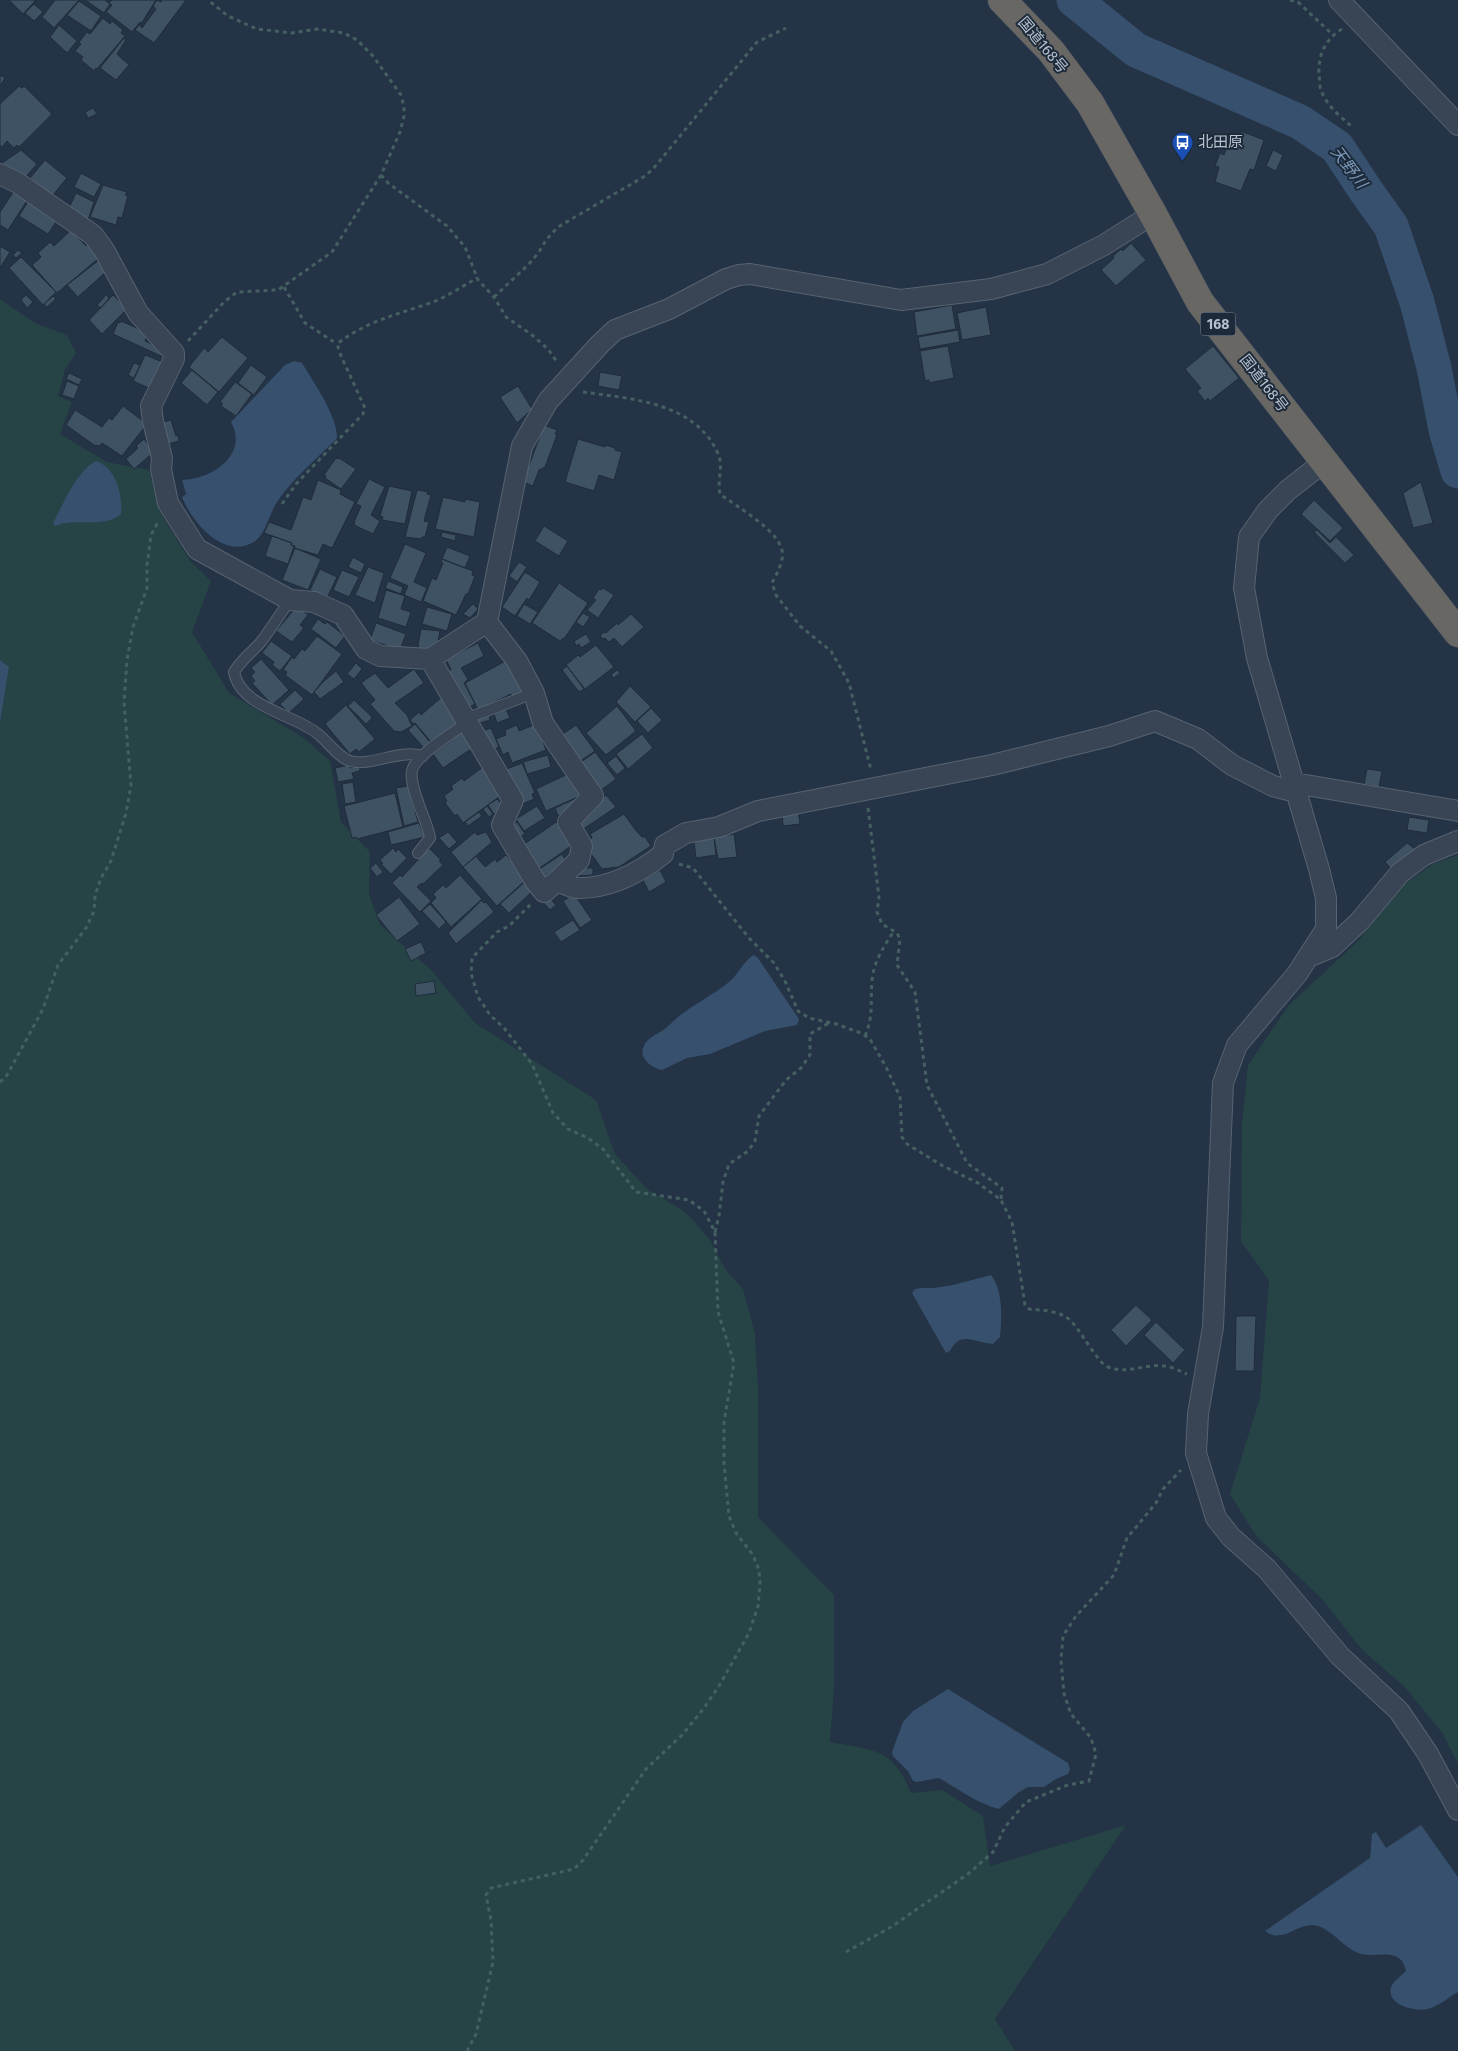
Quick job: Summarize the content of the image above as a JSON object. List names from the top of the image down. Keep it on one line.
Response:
{"streets":{"highway":["国道168号","168"]},"water":["天野川"],"places":{"bus stop":["北田原"]}}
